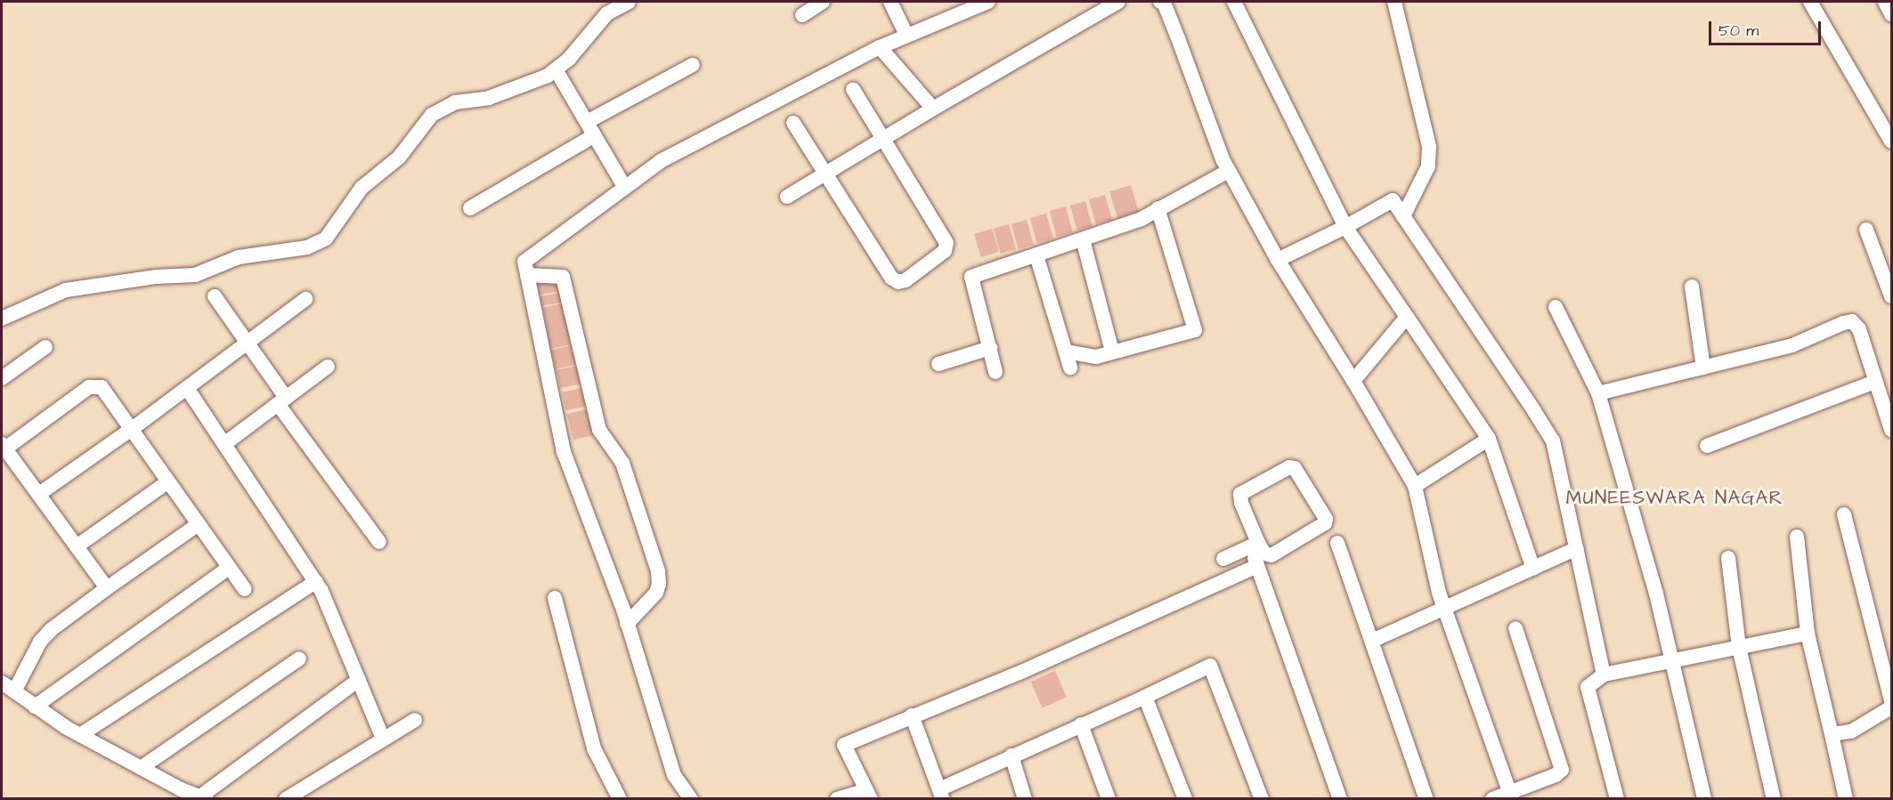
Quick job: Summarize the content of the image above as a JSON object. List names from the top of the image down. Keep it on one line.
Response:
{"districts":["MUNEESWARA NAGAR"],"scale_bar":"50 m"}
